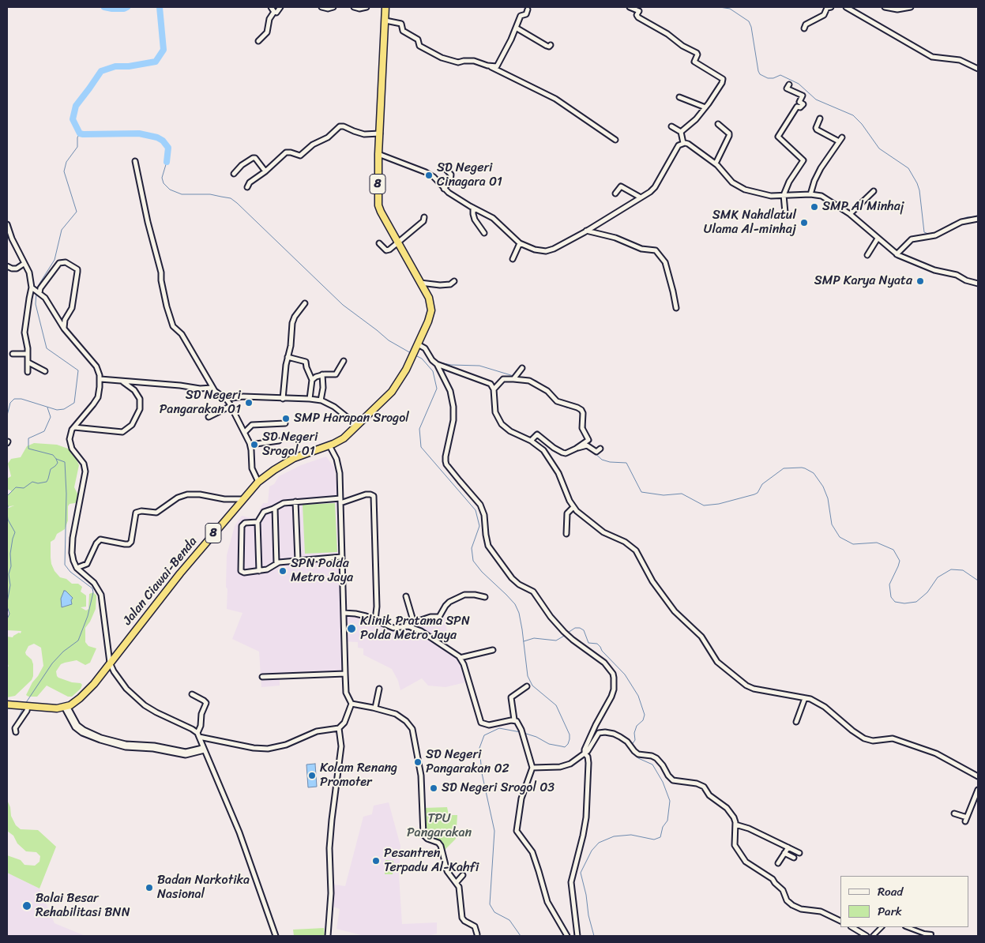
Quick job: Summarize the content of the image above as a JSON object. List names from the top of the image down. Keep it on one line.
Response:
{"streets":{"highway":["8","Jalan Ciawai-Benda"]},"crossings":[["8","Jalan Ciawai-Benda"]],"parks":["TPU Pangarakan"],"places":["SD Negeri Cinagara 01","SMP Al Minhaj","SMK Nahdlatul Ulama Al-minhaj","SMP Karya Nyata","SD Negeri Pangarakan 01","SMP Harapan Srogol","SD Negeri Srogol 01","SPN Polda Metro Jaya","Klinik Pratama SPN Polda Metro Jaya","SD Negeri Pangarakan 02","Kolam Renang Promoter","SD Negeri Srogol 03","Pesantren Terpadu Al-Kahfi","Badan Narkotika Nasional","Balai Besar Rehabilitasi BNN"],"legend":["Road","Park"]}
